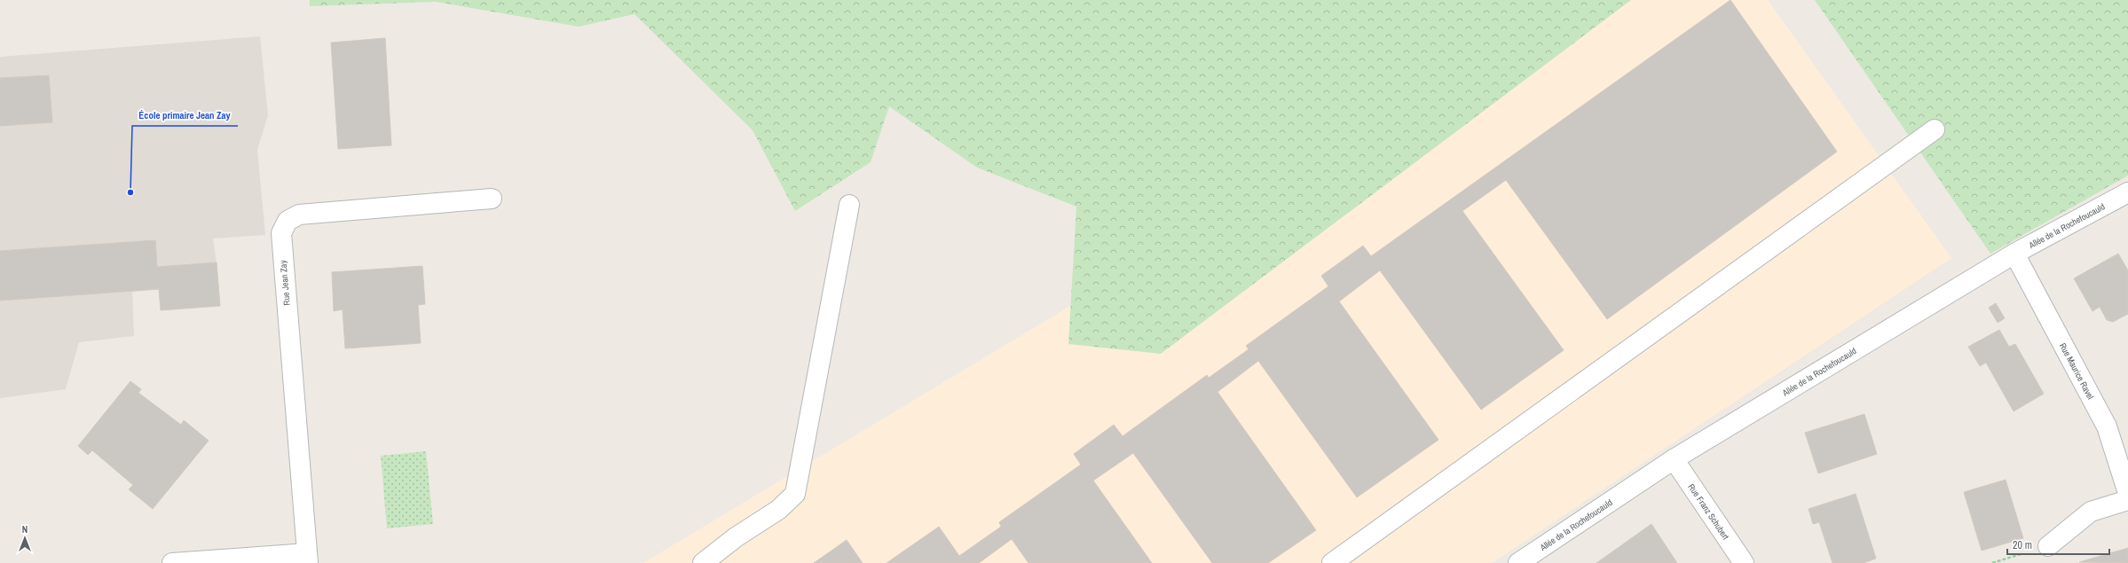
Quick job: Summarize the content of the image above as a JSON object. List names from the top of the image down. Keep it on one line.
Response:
{"streets":{"street":["Allée de la Rochefoucauld","Rue Jean Zay","Rue Maurice Ravel","Rue Franz Schubert"]},"crossings":[["Allée de la Rochefoucauld","Rue Maurice Ravel"],["Allée de la Rochefoucauld","Rue Franz Schubert"]],"places":["École primaire Jean Zay"],"scale_bar":"20 m","north":"top"}
